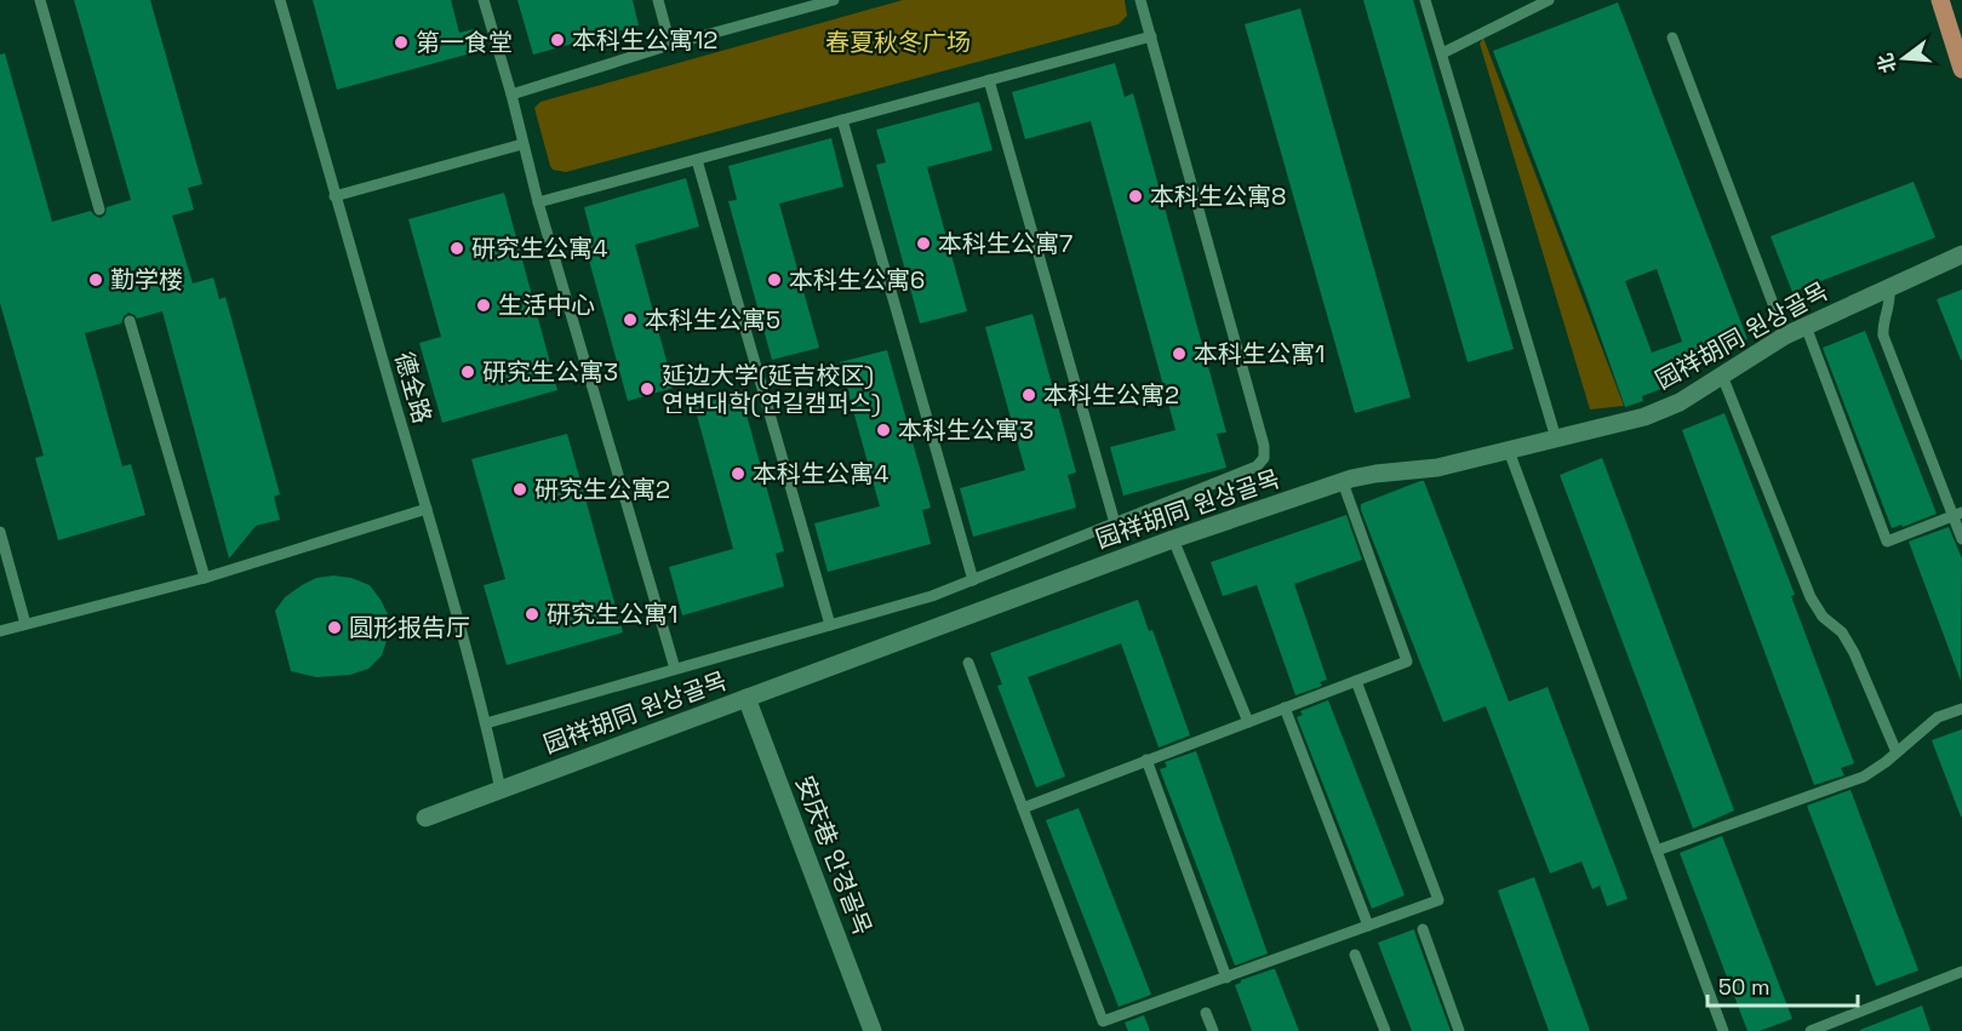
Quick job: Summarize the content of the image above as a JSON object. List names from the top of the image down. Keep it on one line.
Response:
{"streets":{"street":["园祥胡同 원상골목","安庆巷 안경골목"],"lane":["德全路"]},"crossings":[["园祥胡同 원상골목","德全路"],["园祥胡同 원상골목","安庆巷 안경골목"]],"parks":["春夏秋冬广场"],"places":["本科生公寓12","第一食堂","本科生公寓8","本科生公寓7","研究生公寓4","勤学楼","本科生公寓6","生活中心","本科生公寓5","本科生公寓1","研究生公寓3","延边大学(延吉校区) 연변대학(연길캠퍼스)","本科生公寓2","本科生公寓3","本科生公寓4","研究生公寓2","研究生公寓1","圆形报告厅"],"scale_bar":"50 m","north":"left"}
